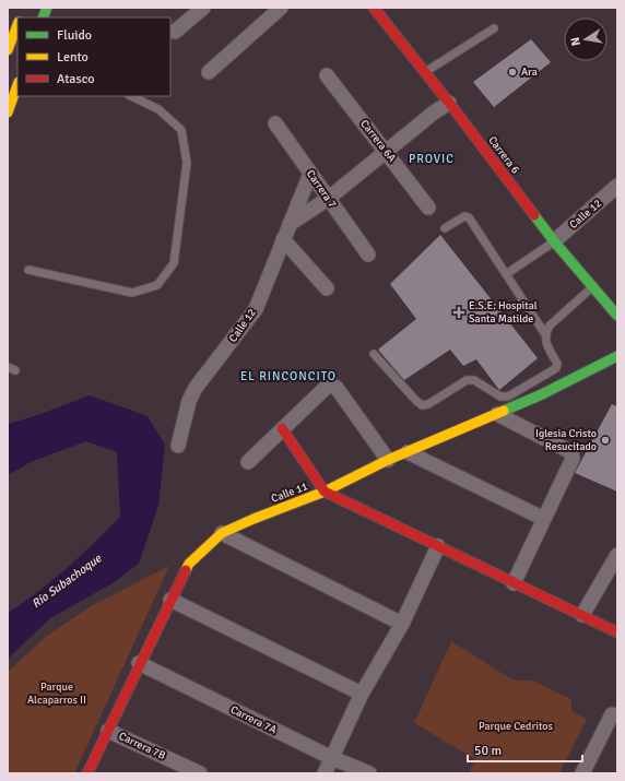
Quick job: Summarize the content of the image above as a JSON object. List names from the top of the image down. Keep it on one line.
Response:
{"streets":{"street":["Carrera 6A","Carrera 6","Carrera 7","Calle 12","Calle 11","Carrera 7A","Carrera 7B"]},"crossings":[["Carrera 6","Calle 12"],["Carrera 7","Calle 12"],["Calle 11","Carrera 7A"],["Calle 11","Carrera 7B"]],"districts":["PROVIC","EL RINCONCITO"],"water":["Río Subachoque"],"parks":["Parque Alcaparros II","Parque Cedritos"],"places":{"other":["Ara","Iglesia Cristo Resucitado"],"health":["E.S.E. Hospital Santa Matilde"]},"legend":["Fluido","Lento","Atasco"],"scale_bar":"50 m","north":"left"}
